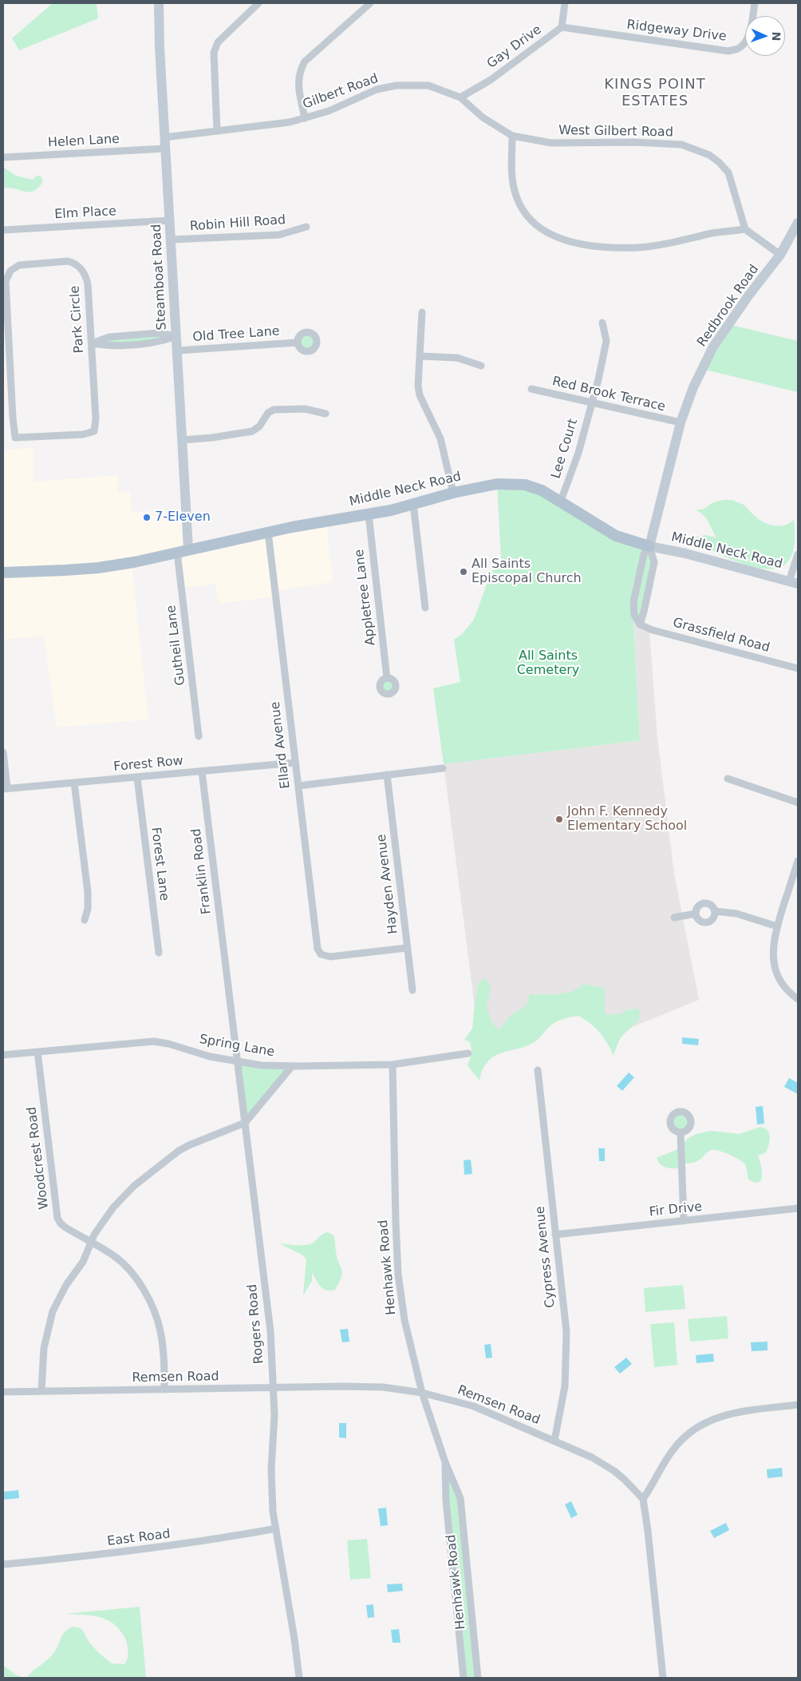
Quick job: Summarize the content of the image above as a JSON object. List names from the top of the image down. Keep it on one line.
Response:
{"streets":{"main road":["Middle Neck Road"],"street":["Ridgeway Drive","Gay Drive","Gilbert Road","West Gilbert Road","Helen Lane","Elm Place","Robin Hill Road","Steamboat Road","Redbrook Road","Park Circle","Old Tree Lane","Red Brook Terrace","Lee Court","Appletree Lane","Grassfield Road","Gutheil Lane","Ellard Avenue","Forest Row","Forest Lane","Franklin Road","Hayden Avenue","Spring Lane","Woodcrest Road","Fir Drive","Cypress Avenue","Henhawk Road","Rogers Road","Remsen Road","East Road"]},"crossings":[["Ridgeway Drive","Gay Drive"],["Gay Drive","Gilbert Road"],["Gilbert Road","West Gilbert Road"],["Gilbert Road","Steamboat Road"],["Helen Lane","Steamboat Road"],["Elm Place","Steamboat Road"],["Robin Hill Road","Steamboat Road"],["Steamboat Road","Old Tree Lane"],["Steamboat Road","Middle Neck Road"],["Redbrook Road","Red Brook Terrace"],["Redbrook Road","Middle Neck Road"],["Red Brook Terrace","Lee Court"],["Lee Court","Middle Neck Road"],["Middle Neck Road","Appletree Lane"],["Middle Neck Road","Gutheil Lane"],["Middle Neck Road","Ellard Avenue"],["Ellard Avenue","Forest Row"],["Ellard Avenue","Hayden Avenue"],["Forest Row","Forest Lane"],["Forest Row","Franklin Road"],["Franklin Road","Rogers Road"],["Spring Lane","Woodcrest Road"],["Spring Lane","Henhawk Road"],["Spring Lane","Rogers Road"],["Woodcrest Road","Remsen Road"],["Fir Drive","Cypress Avenue"],["Cypress Avenue","Remsen Road"],["Henhawk Road","Remsen Road"],["Rogers Road","Remsen Road"],["Rogers Road","East Road"]],"districts":["KINGS POINT ESTATES"],"parks":["All Saints Cemetery"],"places":["7-Eleven","All Saints Episcopal Church","John F. Kennedy Elementary School"],"north":"right"}
